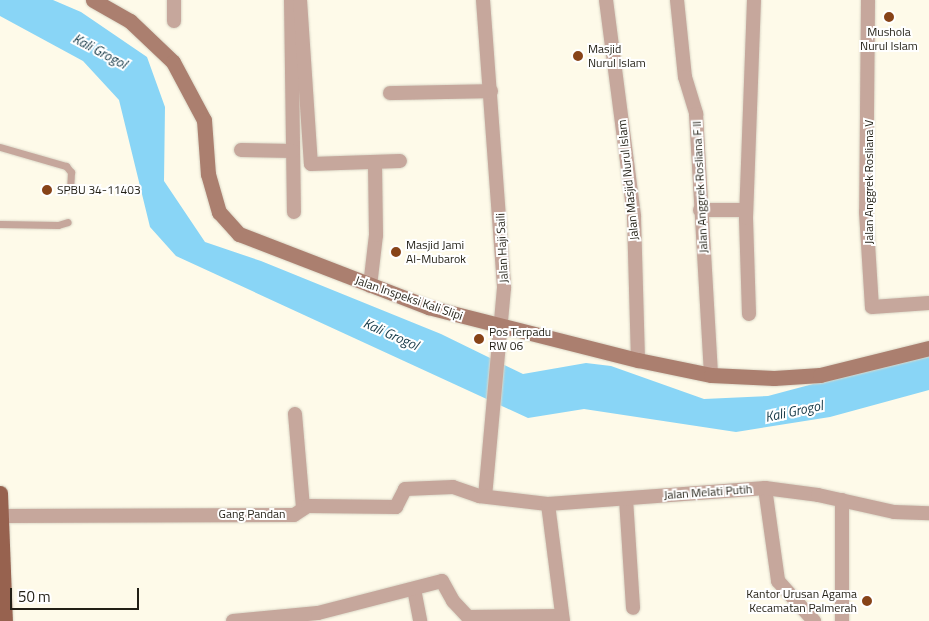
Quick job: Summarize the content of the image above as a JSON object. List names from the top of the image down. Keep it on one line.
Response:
{"streets":{"street":["Jalan Masjid Nurul Islam","Jalan Anggrek Rosliana V","Jalan Anggrek Rosliana F II","Jalan Haji Saili","Jalan Inspeksi Kali Slipi","Jalan Melati Putih","Gang Pandan"]},"crossings":[["Jalan Masjid Nurul Islam","Jalan Inspeksi Kali Slipi"],["Jalan Anggrek Rosliana F II","Jalan Inspeksi Kali Slipi"],["Jalan Haji Saili","Jalan Inspeksi Kali Slipi"],["Jalan Haji Saili","Jalan Melati Putih"],["Jalan Haji Saili","Gang Pandan"],["Jalan Melati Putih","Gang Pandan"]],"water":["Kali Grogol"],"places":["Mushola Nurul Islam","Masjid Nurul Islam","SPBU 34-11403","Masjid Jami Al-Mubarok","Pos Terpadu RW 06","Kantor Urusan Agama Kecamatan Palmerah"],"scale_bar":"50 m"}
